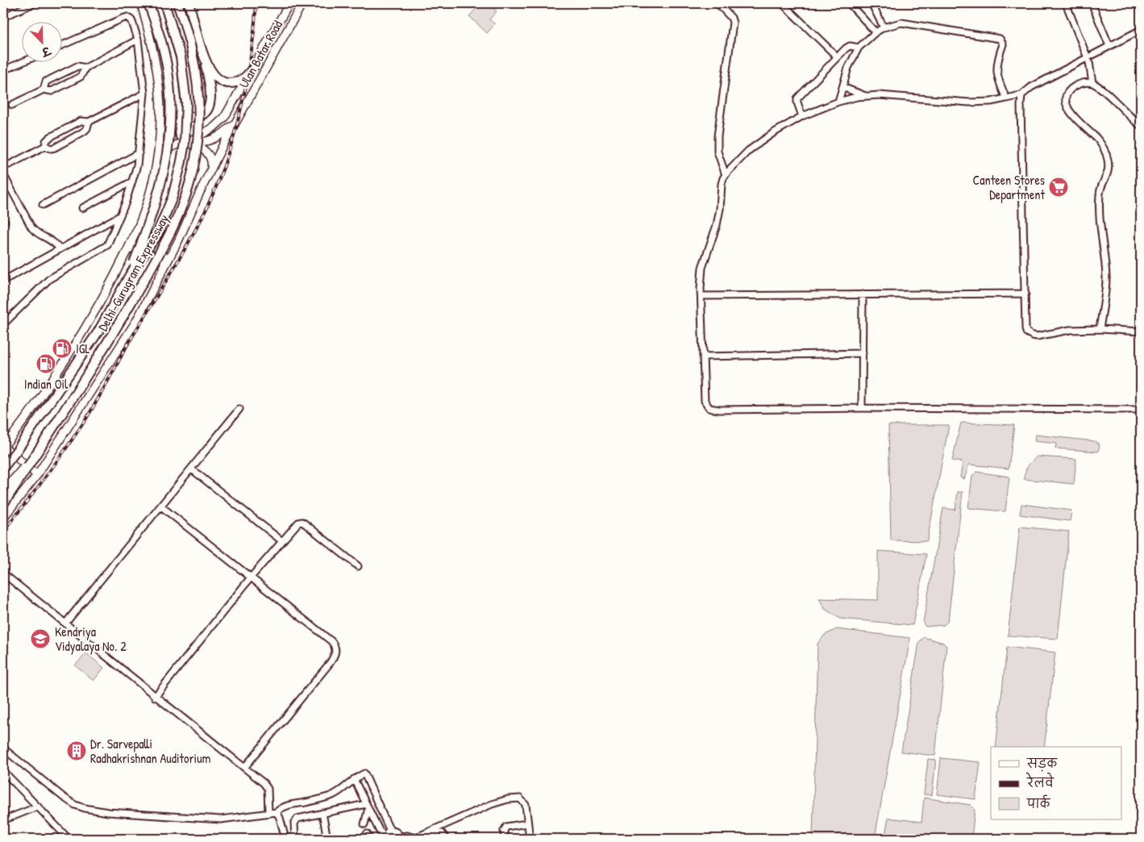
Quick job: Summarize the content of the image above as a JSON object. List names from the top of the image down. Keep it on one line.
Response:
{"streets":{"highway":["Delhi-Gurugram Expressway"],"main road":["Ulan Batar Road"]},"places":{"supermarket":["Canteen Stores Department"],"fuel station":["IGL","Indian Oil"],"school or university":["Kendriya Vidyalaya No. 2"],"building":["Dr. Sarvepalli Radhakrishnan Auditorium"]},"legend":["सड़क","रेलवे","पार्क"],"north":"bottom right"}
